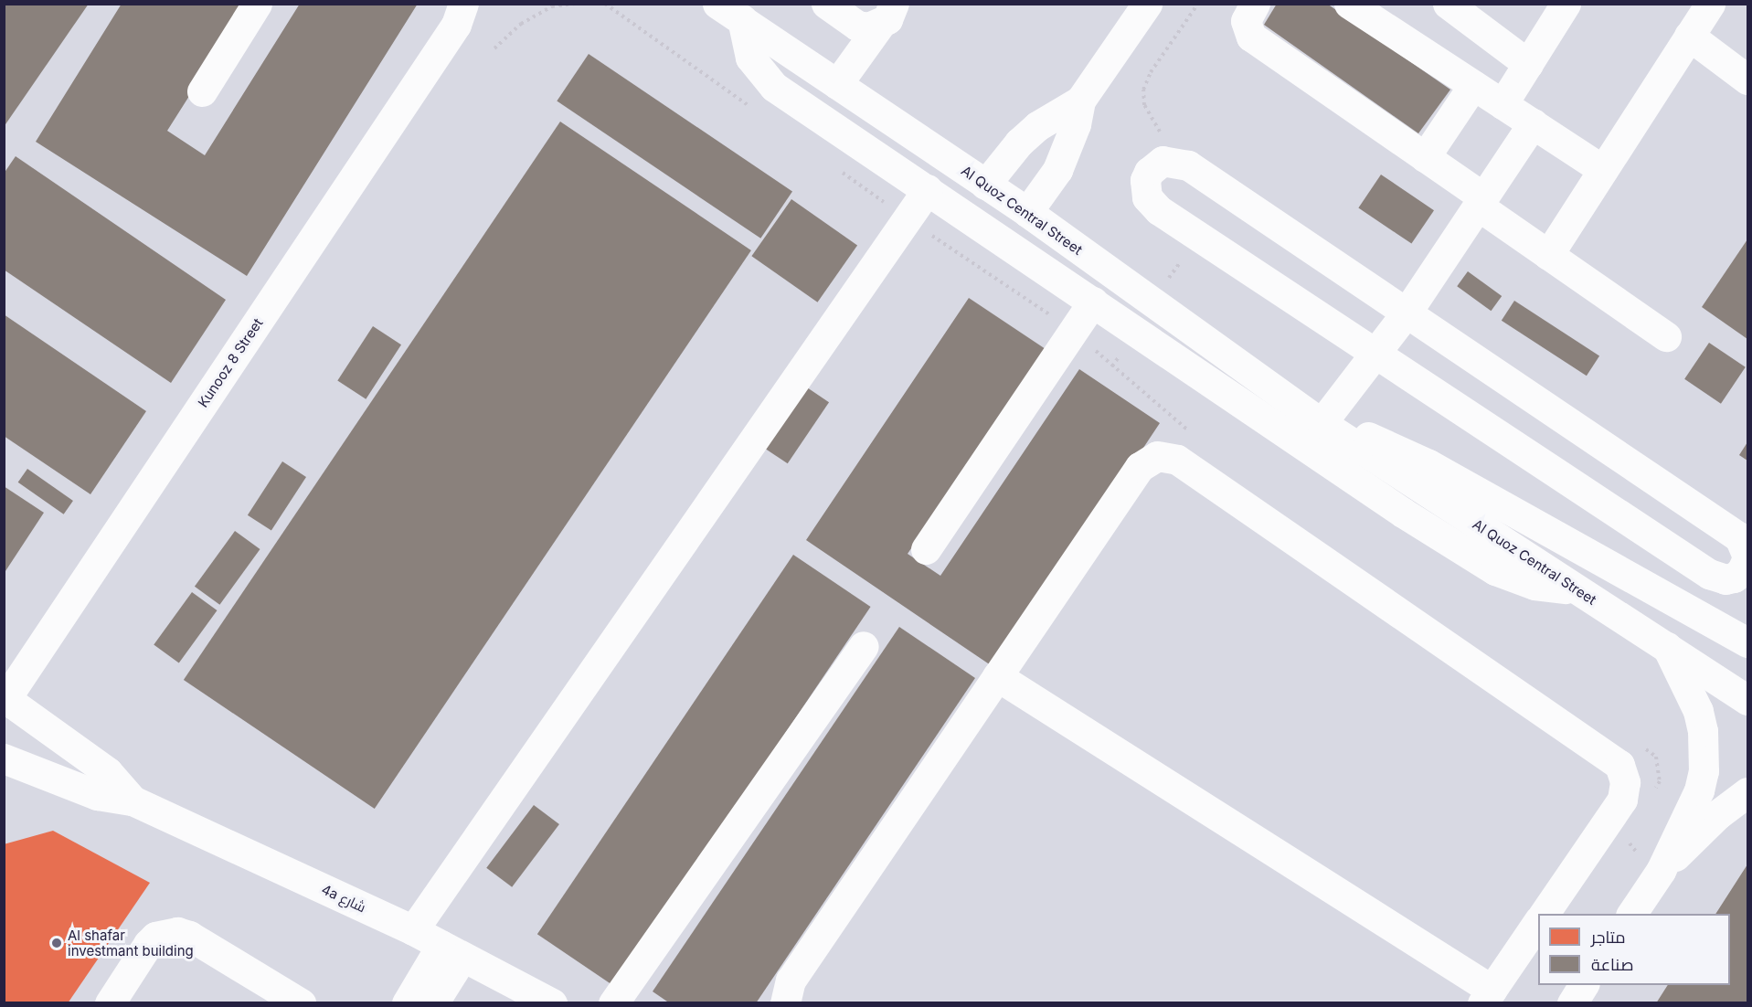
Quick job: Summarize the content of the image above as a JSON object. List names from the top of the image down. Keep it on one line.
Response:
{"streets":{"street":["Al Quoz Central Street","Kunooz 8 Street","4a شارع"]},"crossings":[["Kunooz 8 Street","4a شارع"]],"places":["Al shafar investmant building"],"legend":["متاجر","صناعة"]}
